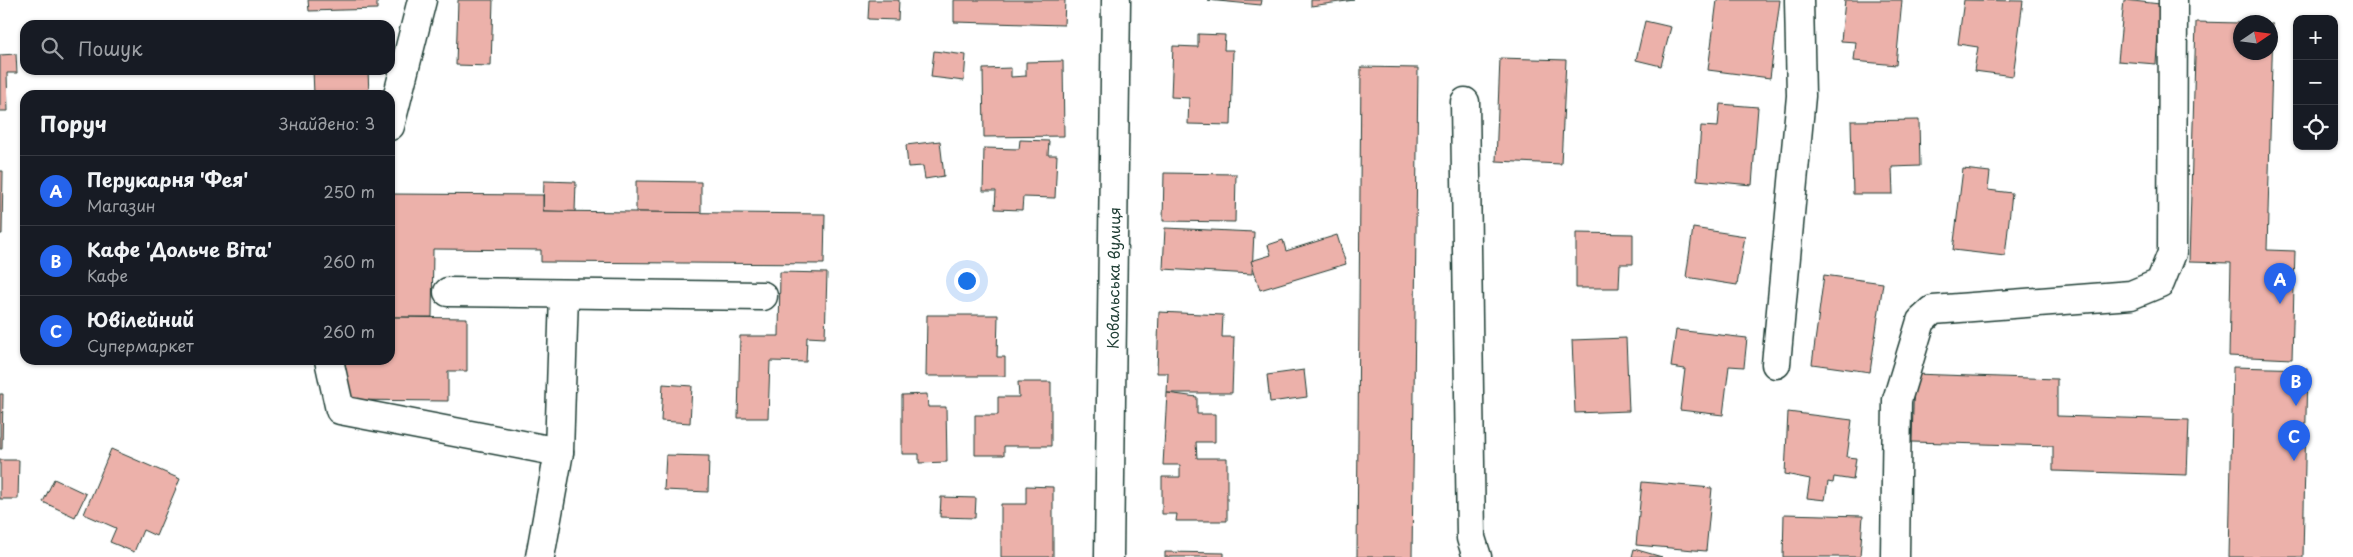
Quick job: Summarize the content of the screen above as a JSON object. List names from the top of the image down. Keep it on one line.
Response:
{"streets":{"street":["Ковальська вулиця"]},"north":"right","page":{"map_buttons":["+","−"],"search":"Пошук","heading":["Поруч","Знайдено: 3"],"list":[{"mark":"A","name":"Перукарня 'Фея'","note":"Магазин","value":"250 m"},{"mark":"B","name":"Кафе 'Дольче Віта'","note":"Кафе","value":"260 m"},{"mark":"C","name":"Ювілейний","note":"Супермаркет","value":"260 m"}],"pins":["A","B","C"]}}
